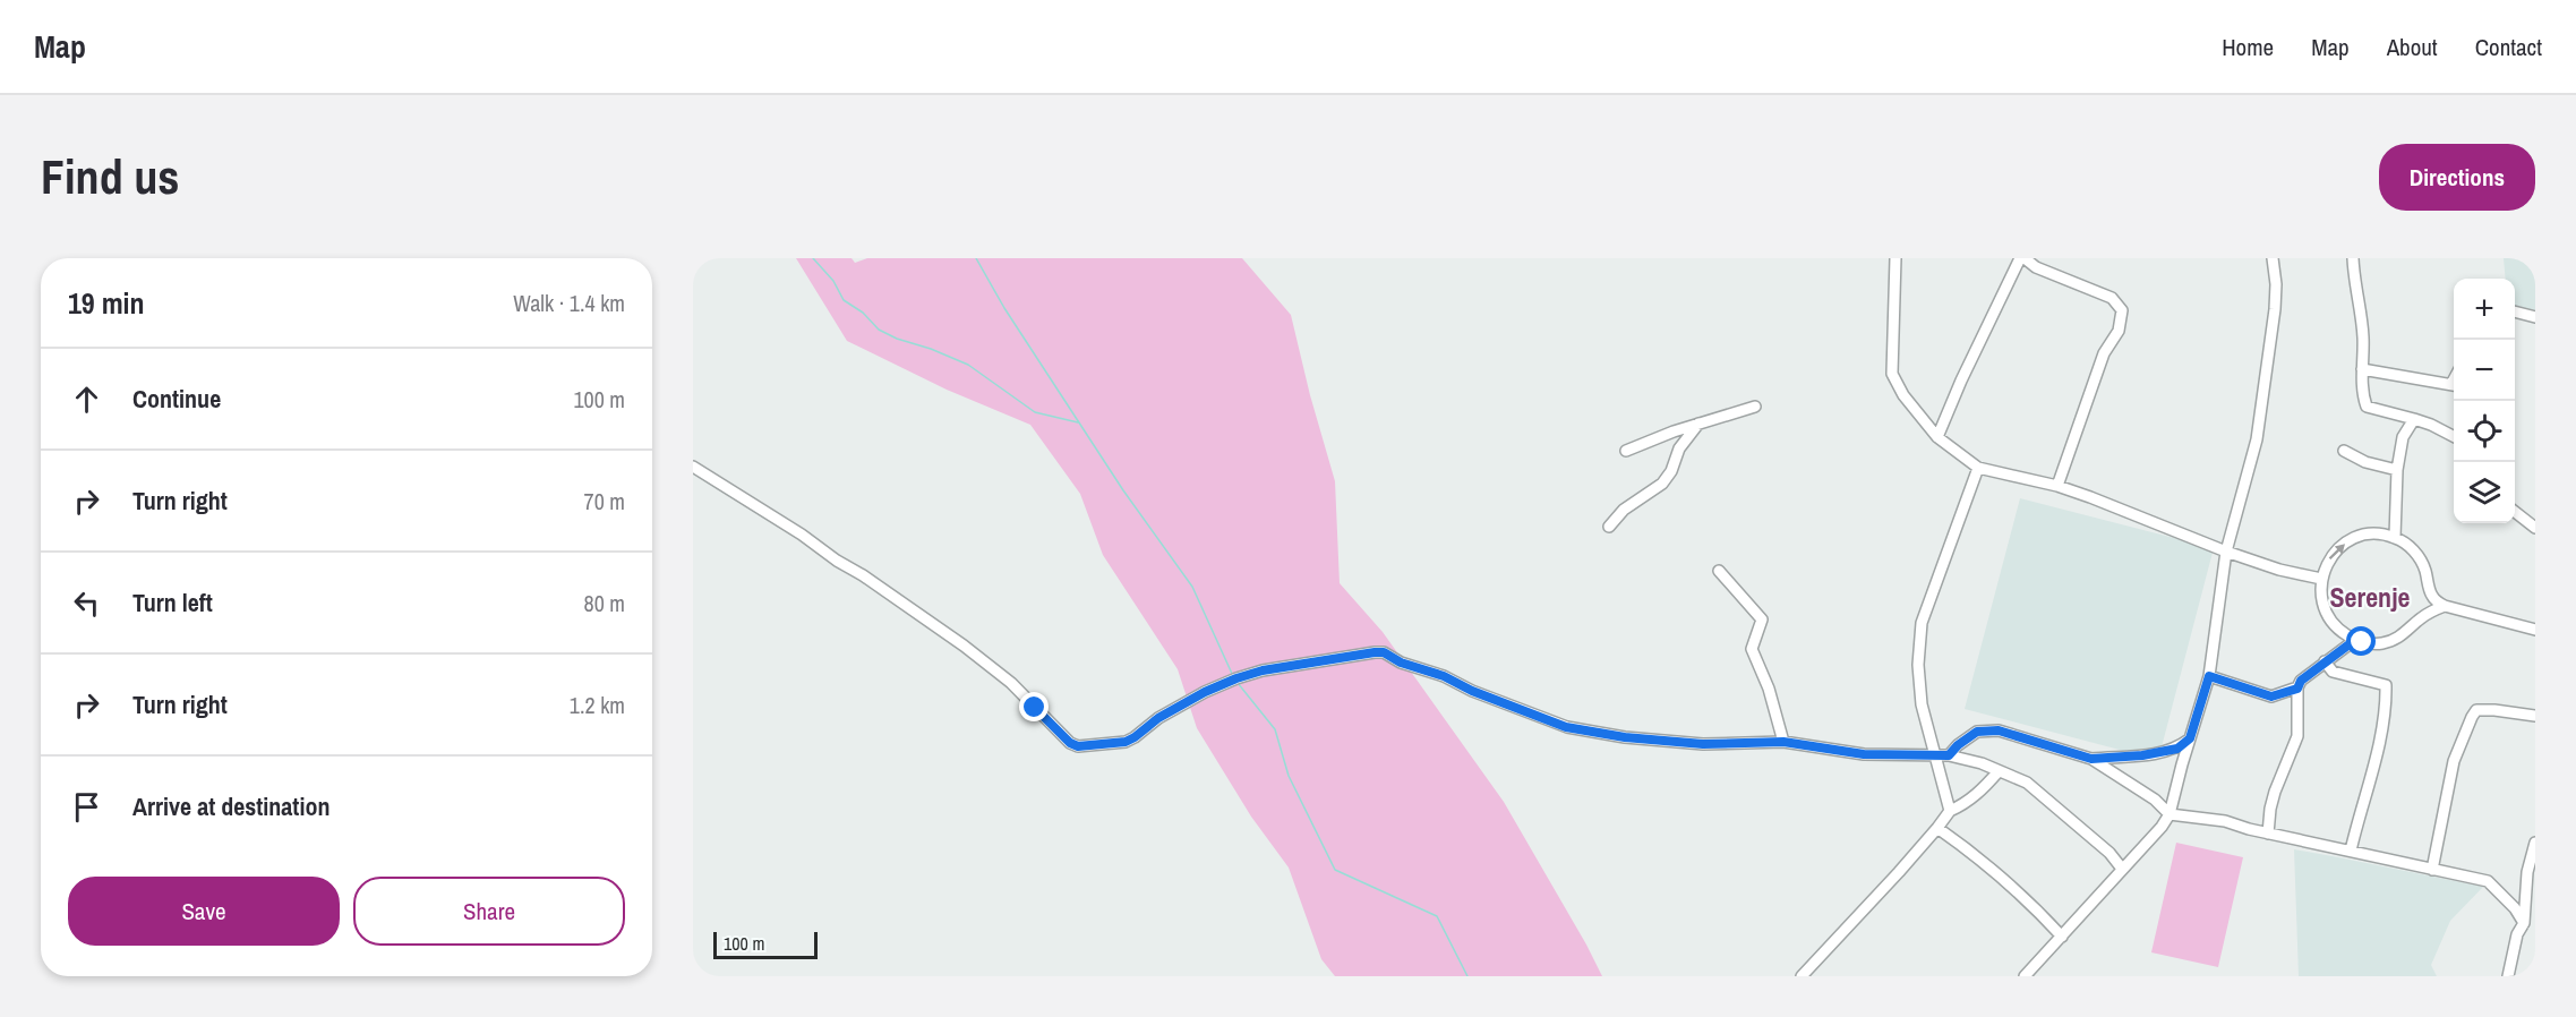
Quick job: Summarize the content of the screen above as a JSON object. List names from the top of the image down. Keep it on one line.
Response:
{"districts":["Serenje"],"scale_bar":"100 m","page":{"header":"Map","nav":["Home","Map","About","Contact"],"buttons":["Directions",["Save","Share"]],"title":"Find us","heading":["19 min","Walk · 1.4 km"],"map_buttons":["+","−"],"list":[["Continue","100 m"],["Turn right","70 m"],["Turn left","80 m"],["Turn right","1.2 km"],"Arrive at destination"],"scale":"100 m"}}
